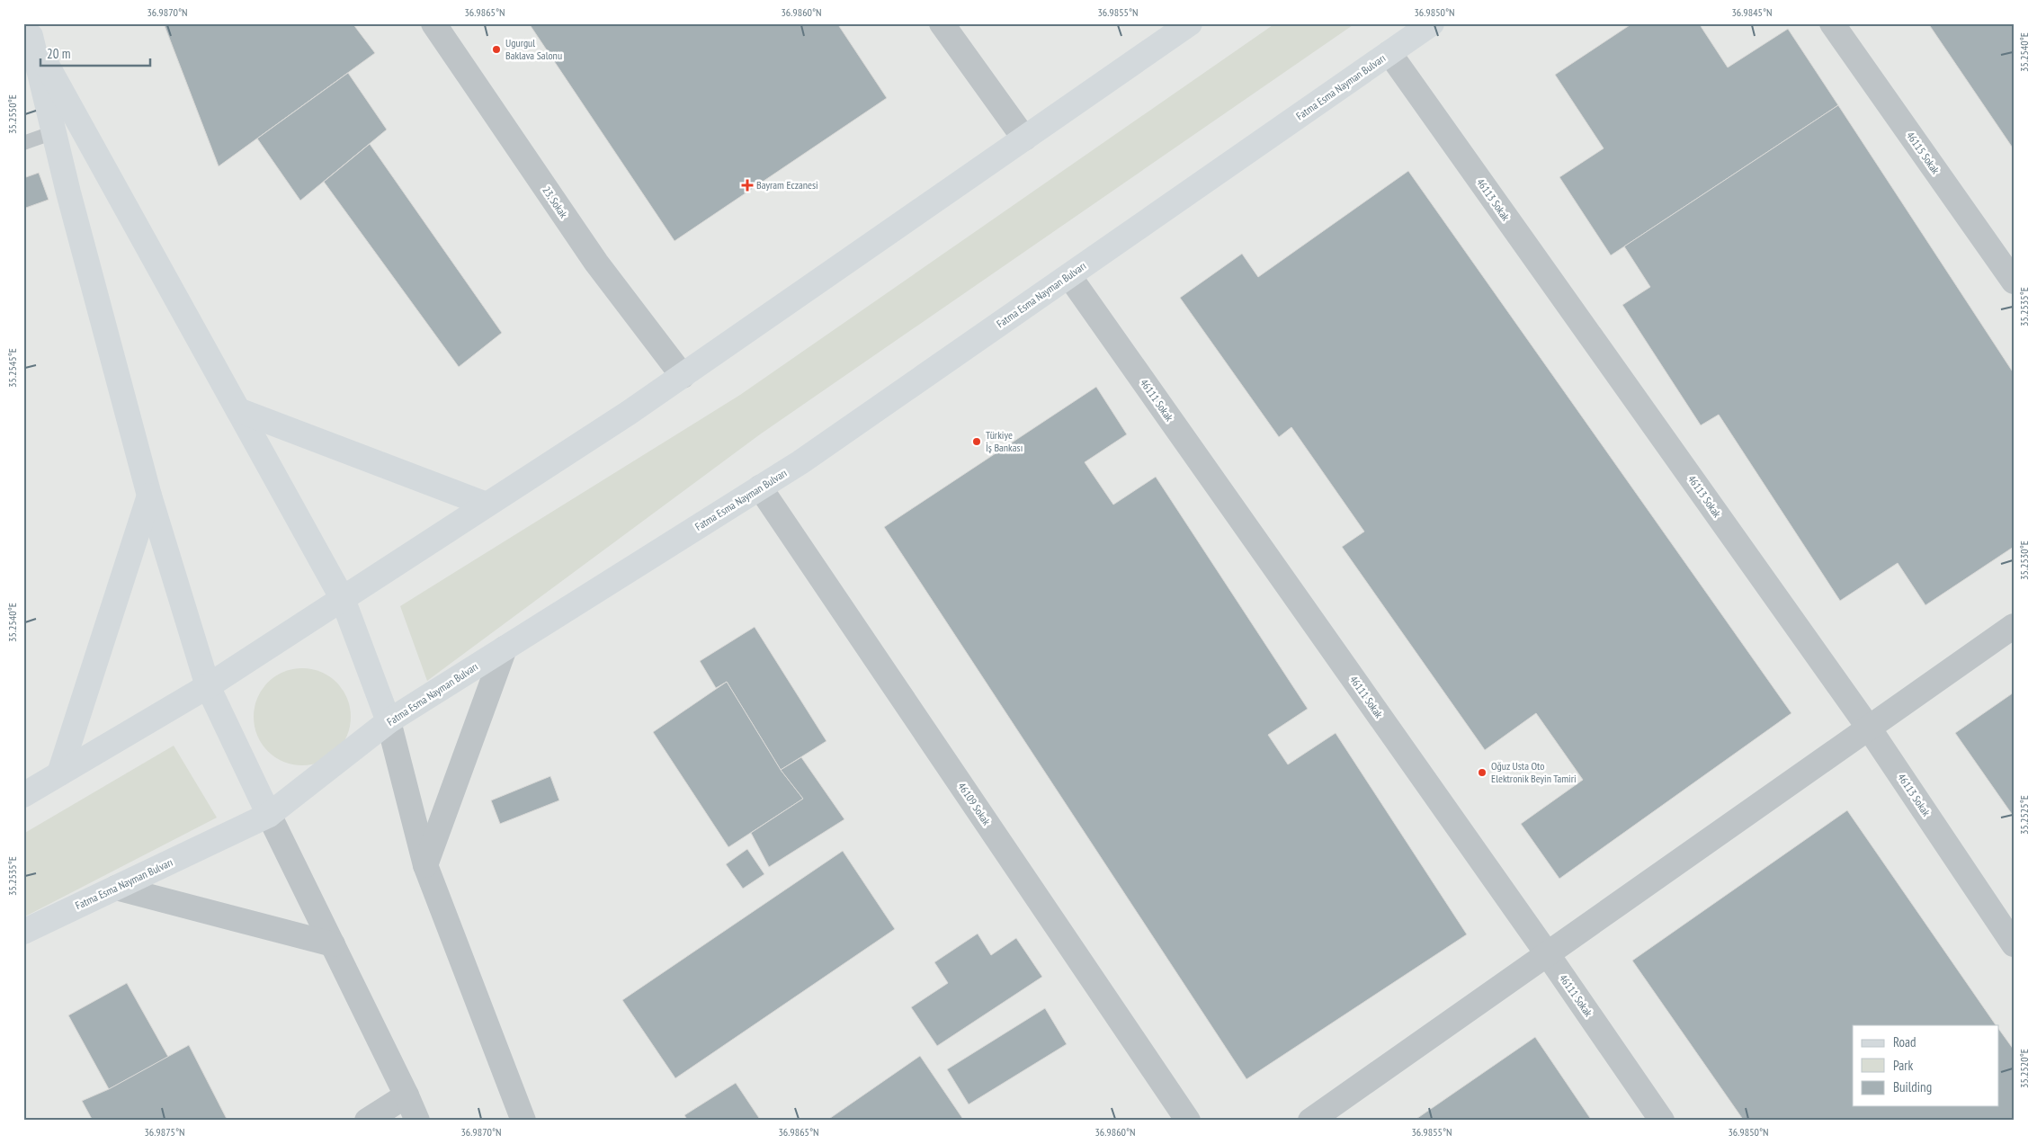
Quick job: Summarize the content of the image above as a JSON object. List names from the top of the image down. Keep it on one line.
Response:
{"streets":{"main road":["Fatma Esma Nayman Bulvarı"],"street":["46115 Sokak","46113 Sokak","23. Sokak","46111 Sokak","46109 Sokak"]},"crossings":[["Fatma Esma Nayman Bulvarı","46113 Sokak"],["Fatma Esma Nayman Bulvarı","46111 Sokak"],["Fatma Esma Nayman Bulvarı","46109 Sokak"]],"places":{"other":["Ugurgul Baklava Salonu","Türkiye İş Bankası","Oğuz Usta Oto Elektronik Beyin Tamiri"],"health":["Bayram Eczanesi"]},"legend":["Road","Park","Building"],"scale_bar":"20 m","coordinates":["36.9870°N","36.9865°N","36.9860°N","36.9855°N","36.9850°N","36.9845°N","35.2540°E","35.2550°E","35.2535°E","35.2545°E","35.2530°E","35.2525°E","35.2520°E","36.9875°N"]}
